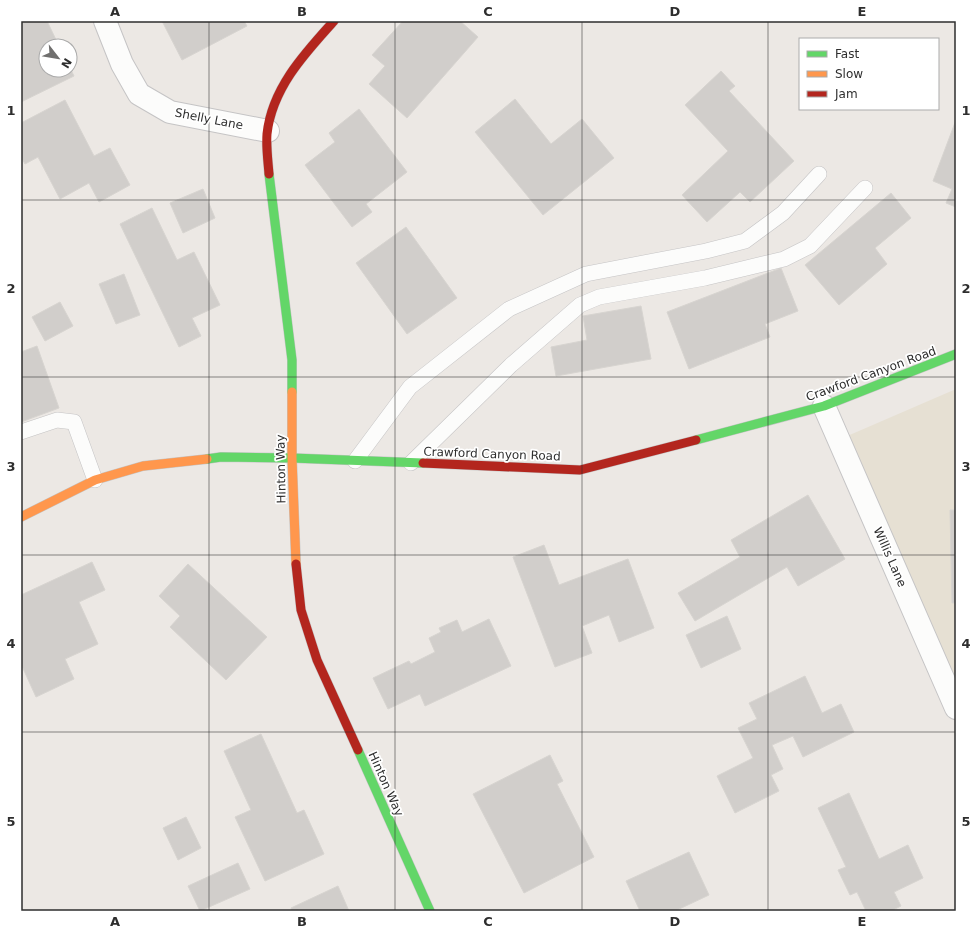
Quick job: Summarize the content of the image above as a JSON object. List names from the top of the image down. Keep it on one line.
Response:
{"streets":{"main road":["Crawford Canyon Road","Hinton Way"],"street":["Shelly Lane","Willis Lane"]},"crossings":[["Shelly Lane","Hinton Way"],["Crawford Canyon Road","Hinton Way"],["Crawford Canyon Road","Willis Lane"]],"legend":["Fast","Slow","Jam"],"north":"bottom right","grid":{"columns":["A","B","C","D","E"],"rows":["1","2","3","4","5"]}}
